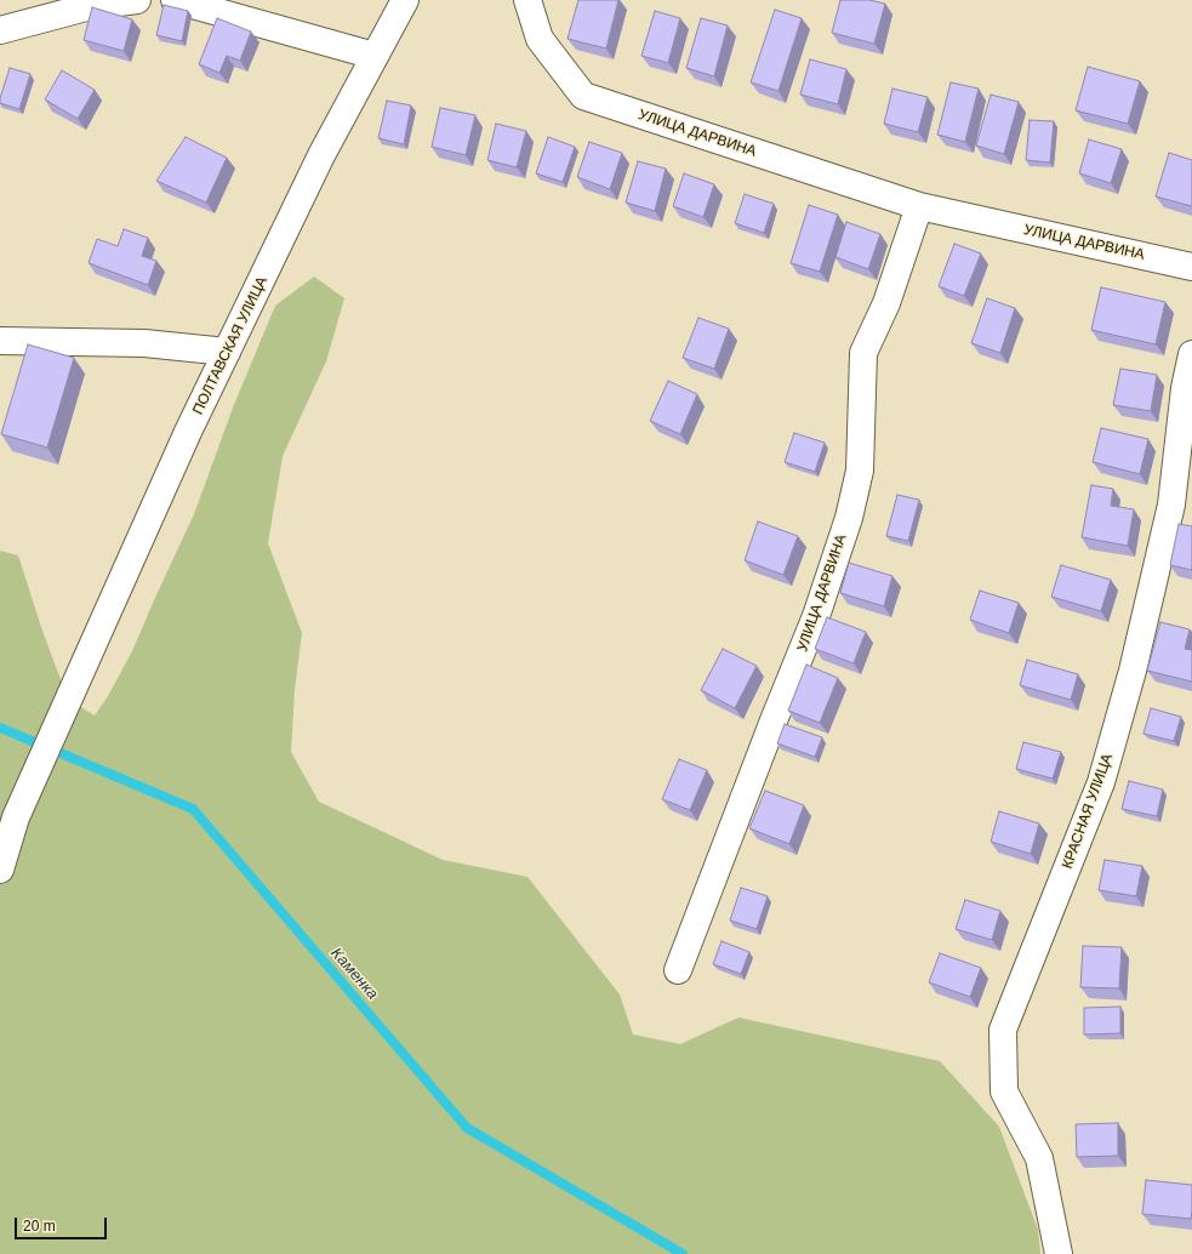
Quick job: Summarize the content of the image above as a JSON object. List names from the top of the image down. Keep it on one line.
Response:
{"streets":{"street":["УЛИЦА ДАРВИНА","ПОЛТАВСКАЯ УЛИЦА","КРАСНАЯ УЛИЦА"]},"water":["Каменка"],"scale_bar":"20 m"}
